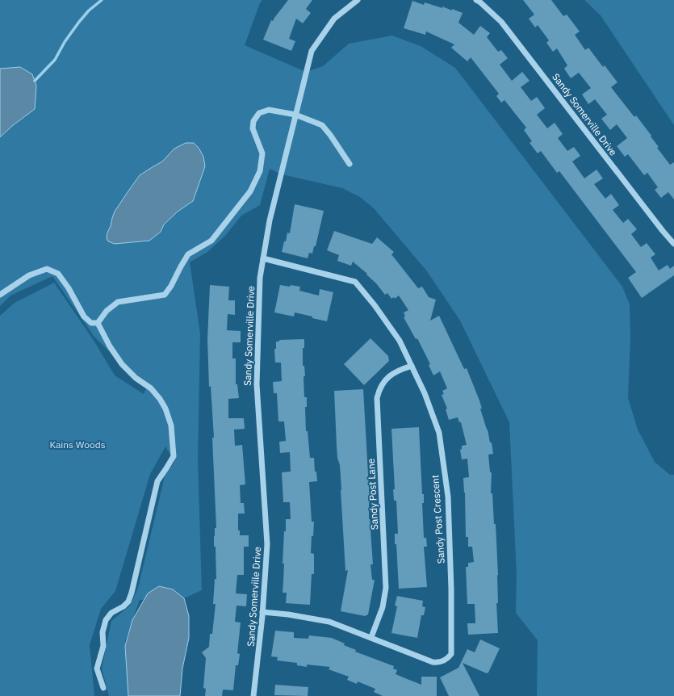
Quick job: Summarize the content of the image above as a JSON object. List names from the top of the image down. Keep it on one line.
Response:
{"streets":{"street":["Sandy Somerville Drive","Sandy Post Lane","Sandy Post Crescent"]},"crossings":[["Sandy Somerville Drive","Sandy Post Crescent"],["Sandy Post Lane","Sandy Post Crescent"]],"parks":["Kains Woods"]}
